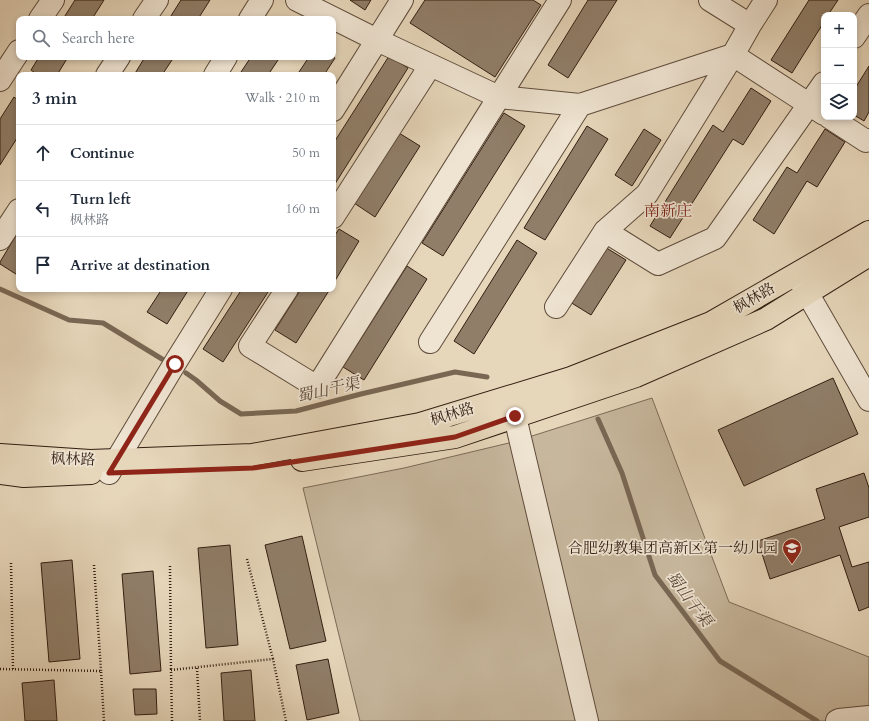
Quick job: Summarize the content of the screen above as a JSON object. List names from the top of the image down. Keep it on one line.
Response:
{"streets":{"main road":["枫林路"]},"districts":["南新庄"],"water":["蜀山干渠"],"places":{"school or university":["合肥幼教集团高新区第一幼儿园"]},"page":{"map_buttons":["+","−"],"search":"Search here","heading":["3 min","Walk · 210 m"],"list":[["Continue","50 m"],["Turn left","枫林路","160 m"],"Arrive at destination"]}}
